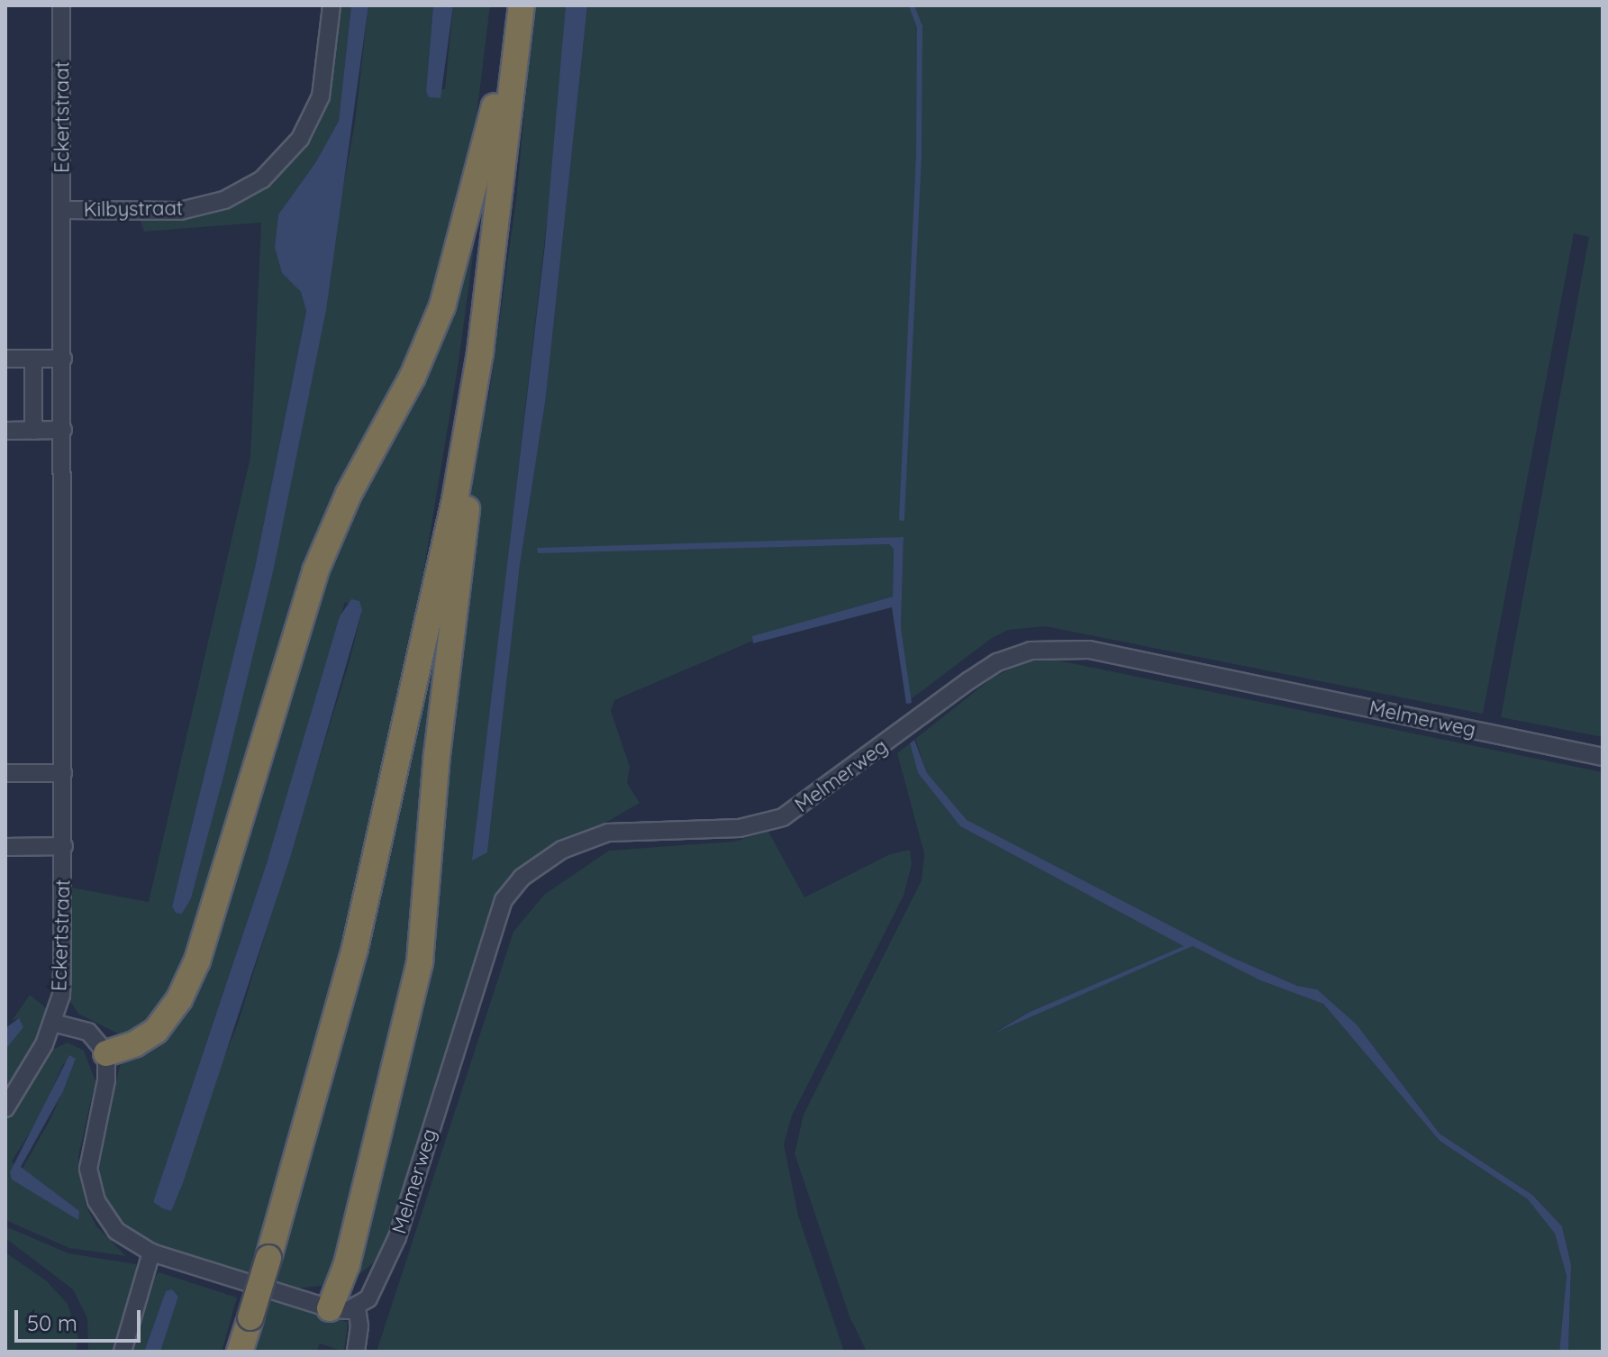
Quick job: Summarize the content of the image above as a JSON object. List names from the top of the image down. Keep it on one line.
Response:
{"streets":{"street":["Eckertstraat","Kilbystraat","Melmerweg"]},"crossings":[["Eckertstraat","Kilbystraat"]],"scale_bar":"50 m"}
